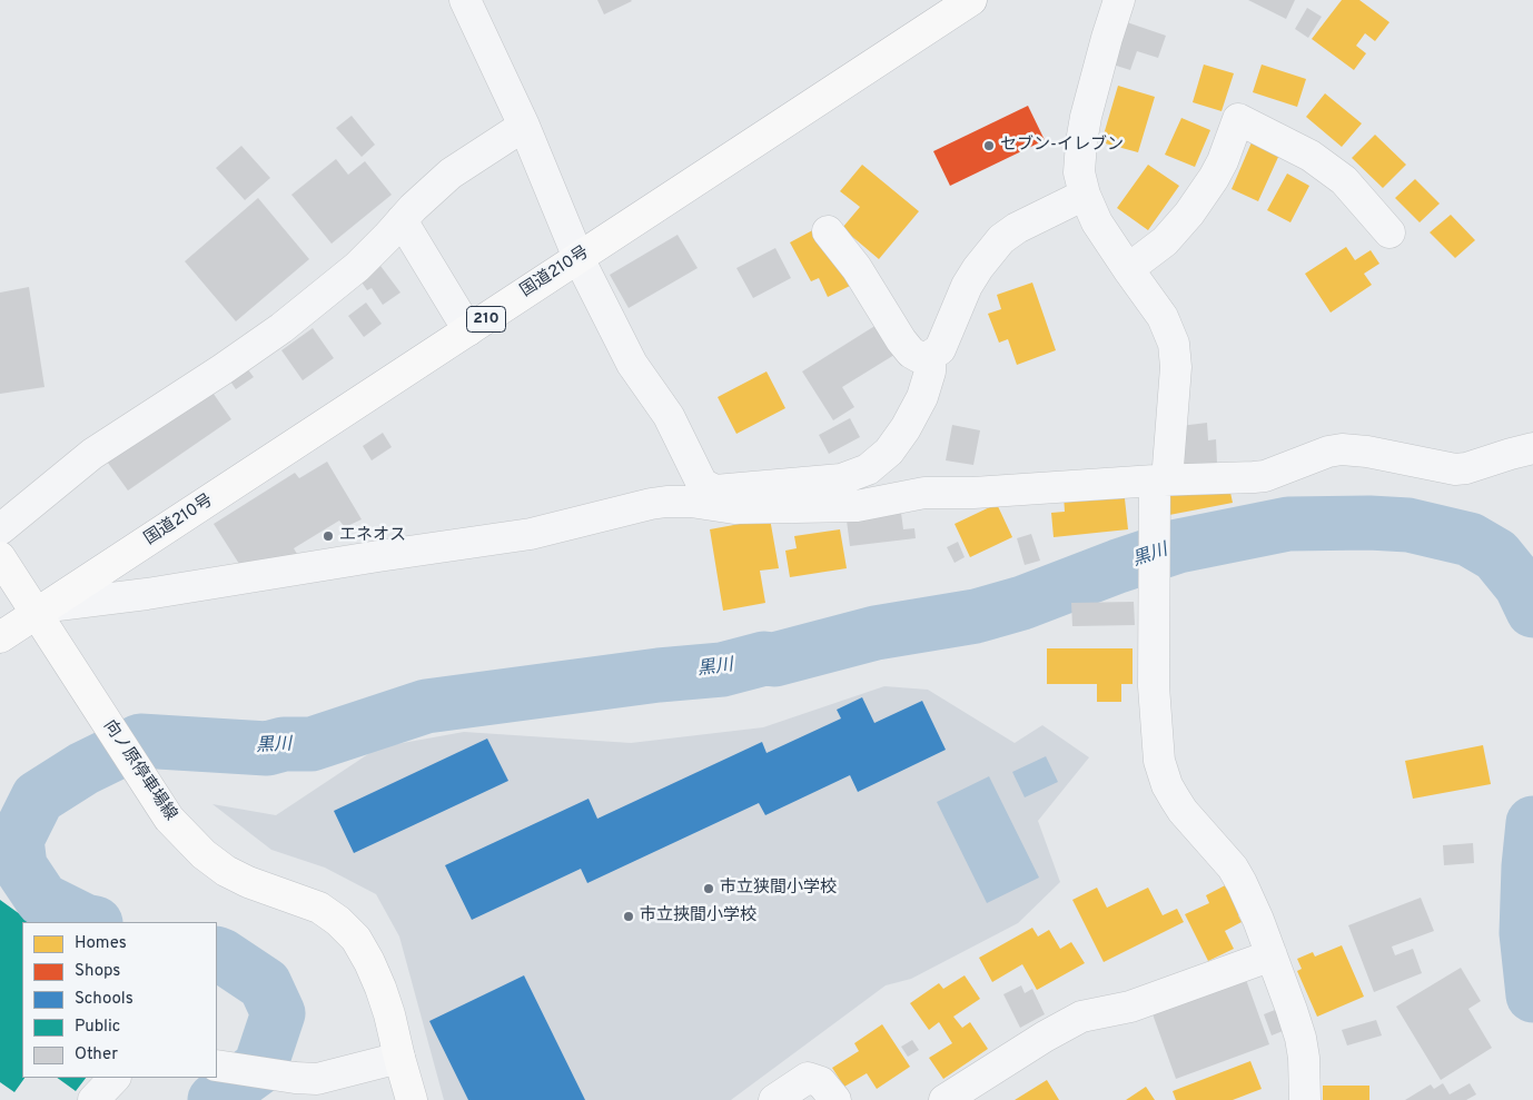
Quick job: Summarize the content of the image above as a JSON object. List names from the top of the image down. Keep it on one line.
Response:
{"streets":{"main road":["国道210号","210","向ノ原停車場線"]},"crossings":[["国道210号","向ノ原停車場線"]],"water":["黒川"],"places":["セブン-イレブン","エネオス","市立狭間小学校","市立挾間小学校"],"legend":["Homes","Shops","Schools","Public","Other"]}
